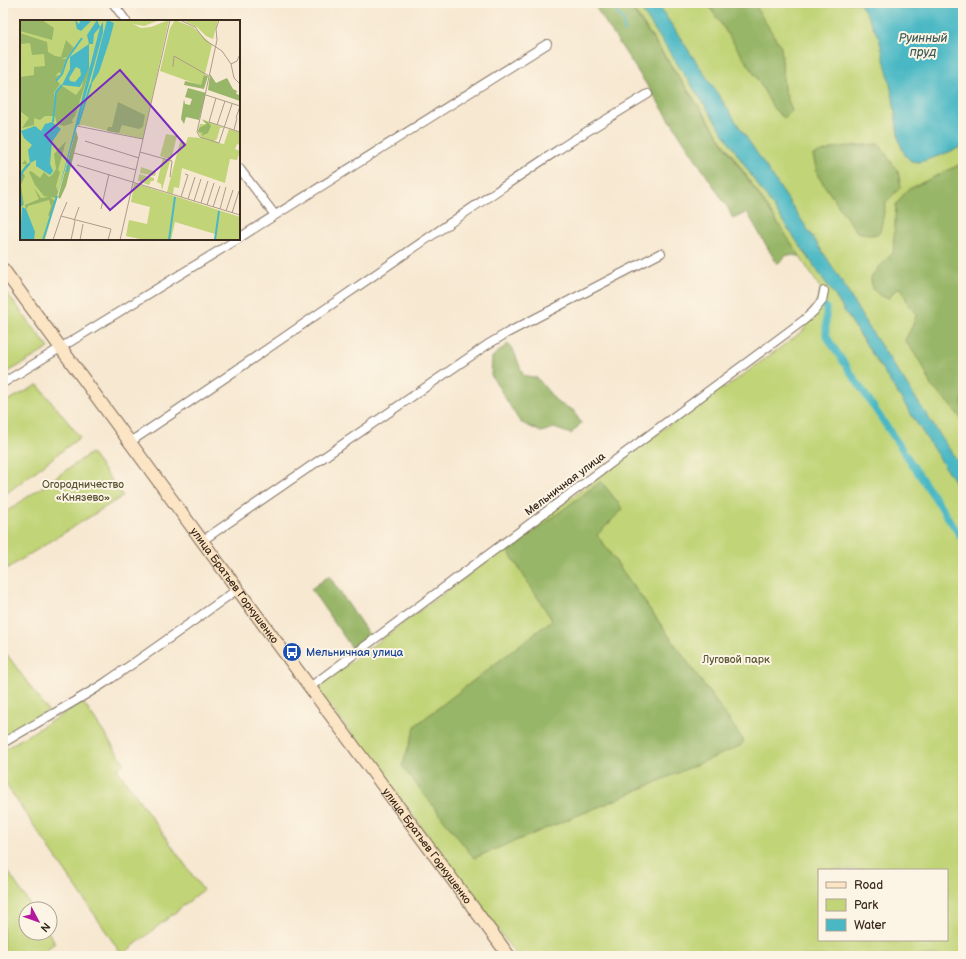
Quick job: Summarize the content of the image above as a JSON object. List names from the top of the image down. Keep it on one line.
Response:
{"streets":{"street":["Мельничная улица","улица Братьев Горкушенко"]},"crossings":[["Мельничная улица","улица Братьев Горкушенко"]],"water":["Руинный пруд"],"parks":["Огородничество «Князево»","Луговой парк"],"places":{"bus stop":["Мельничная улица"]},"legend":["Road","Park","Water"],"north":"bottom right"}
